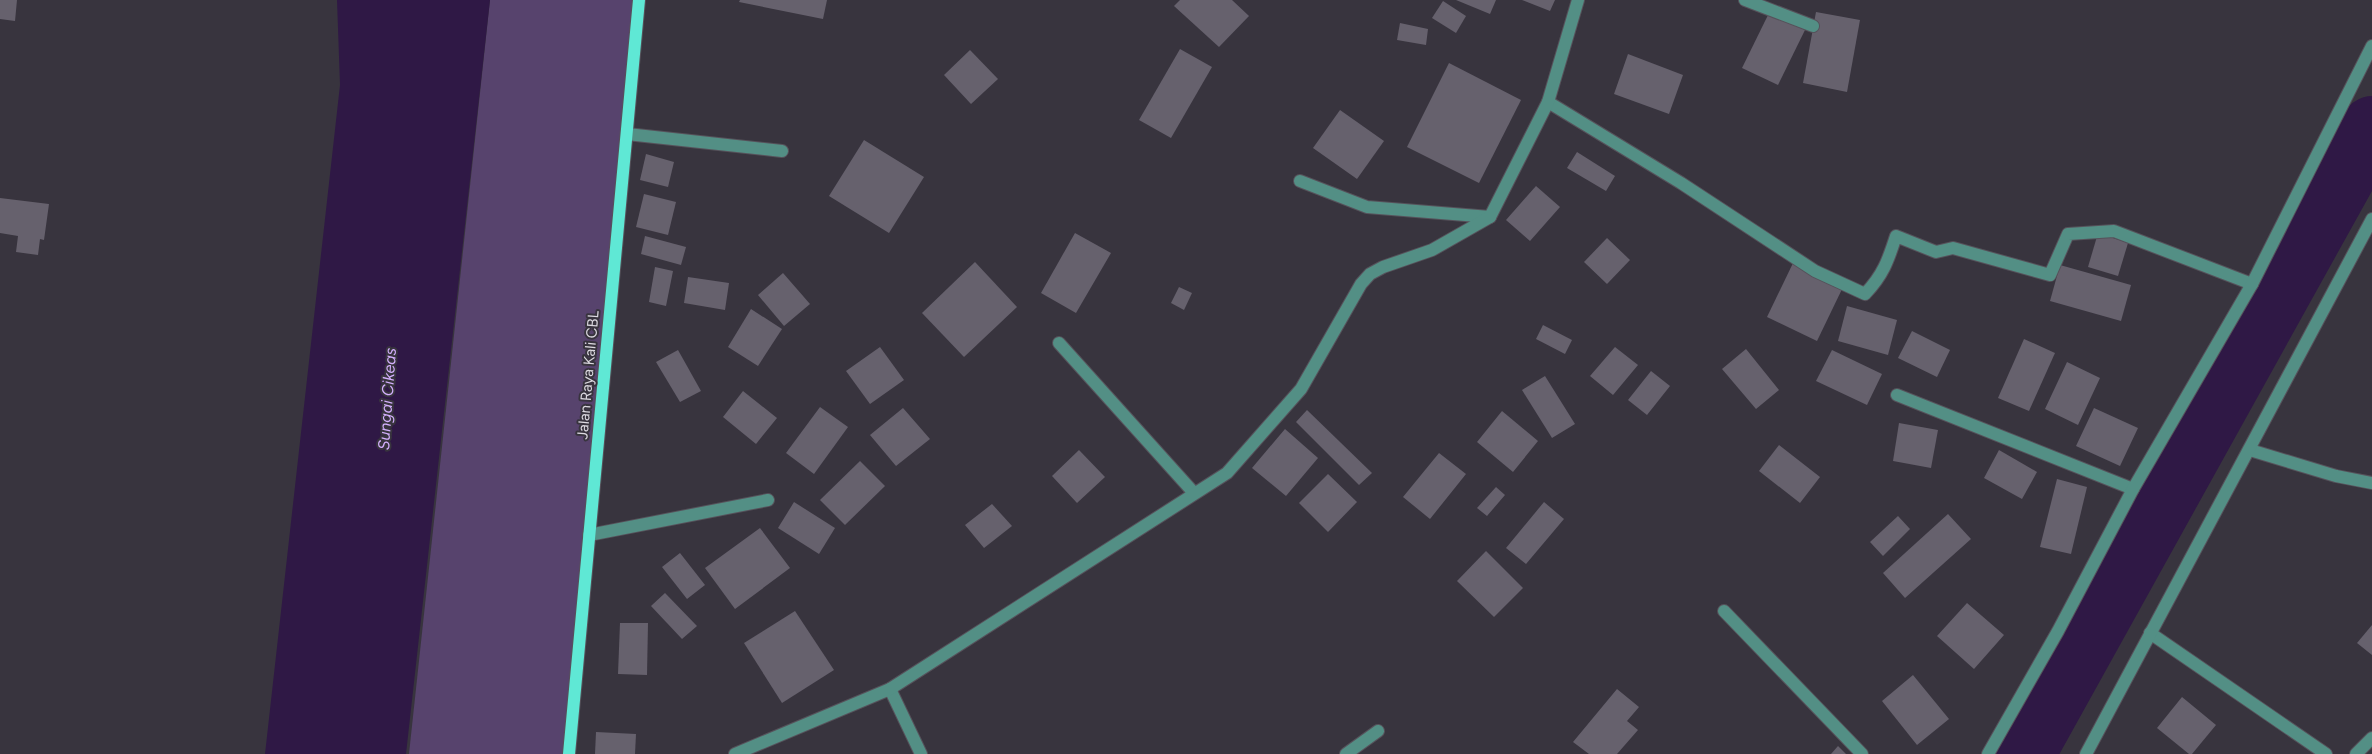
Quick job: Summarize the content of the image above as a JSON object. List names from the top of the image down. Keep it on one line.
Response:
{"streets":{"main road":["Jalan Raya Kali CBL"]},"water":["Sungai Cikeas"]}
